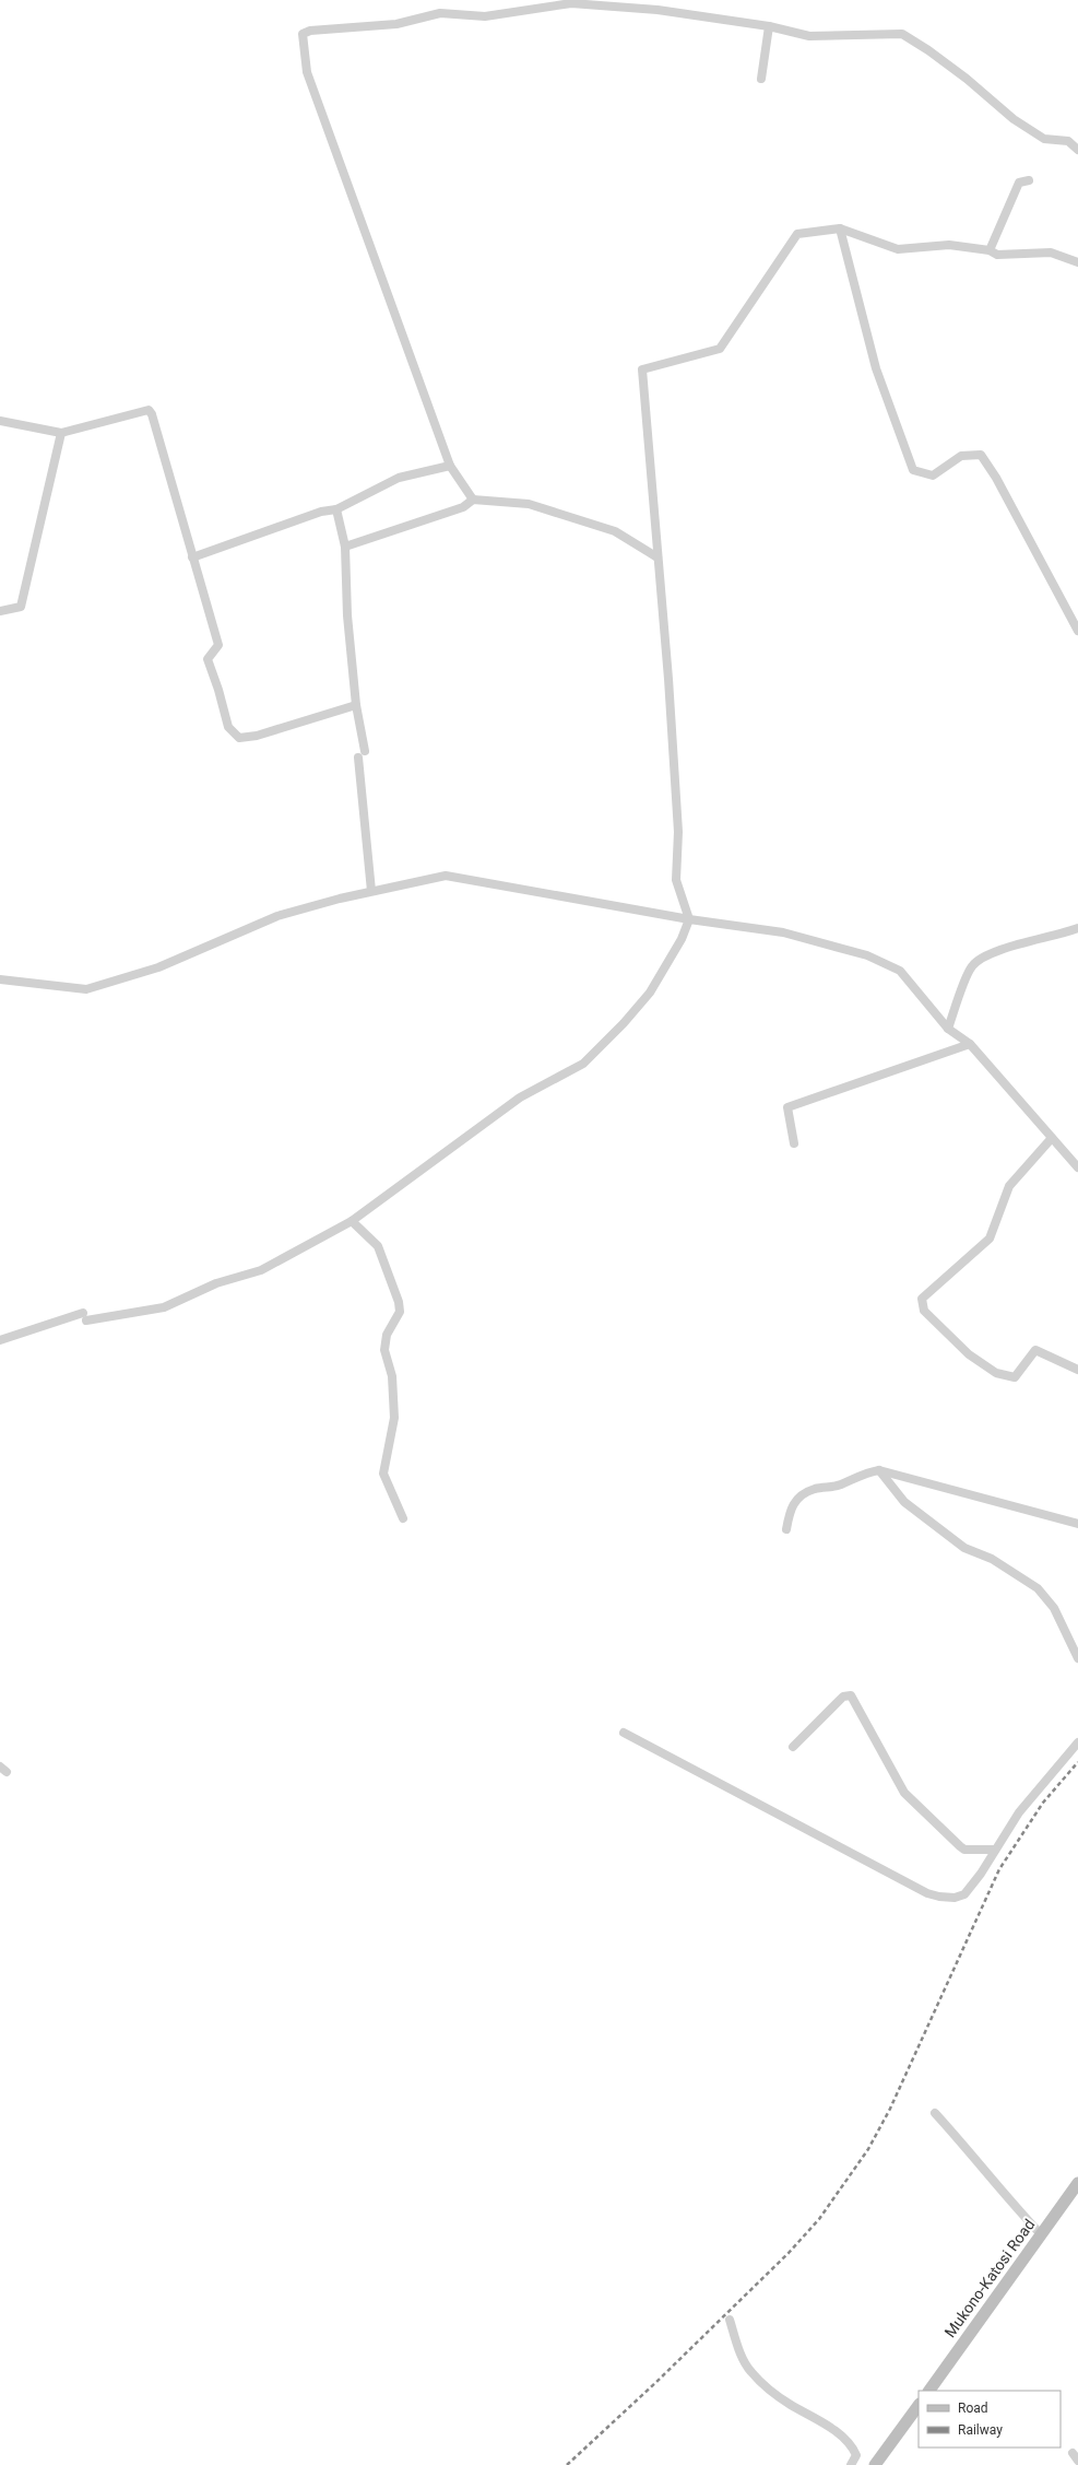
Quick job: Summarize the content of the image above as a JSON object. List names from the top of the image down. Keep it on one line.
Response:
{"streets":{"main road":["Mukono-Katosi Road"]},"legend":["Road","Railway"]}
